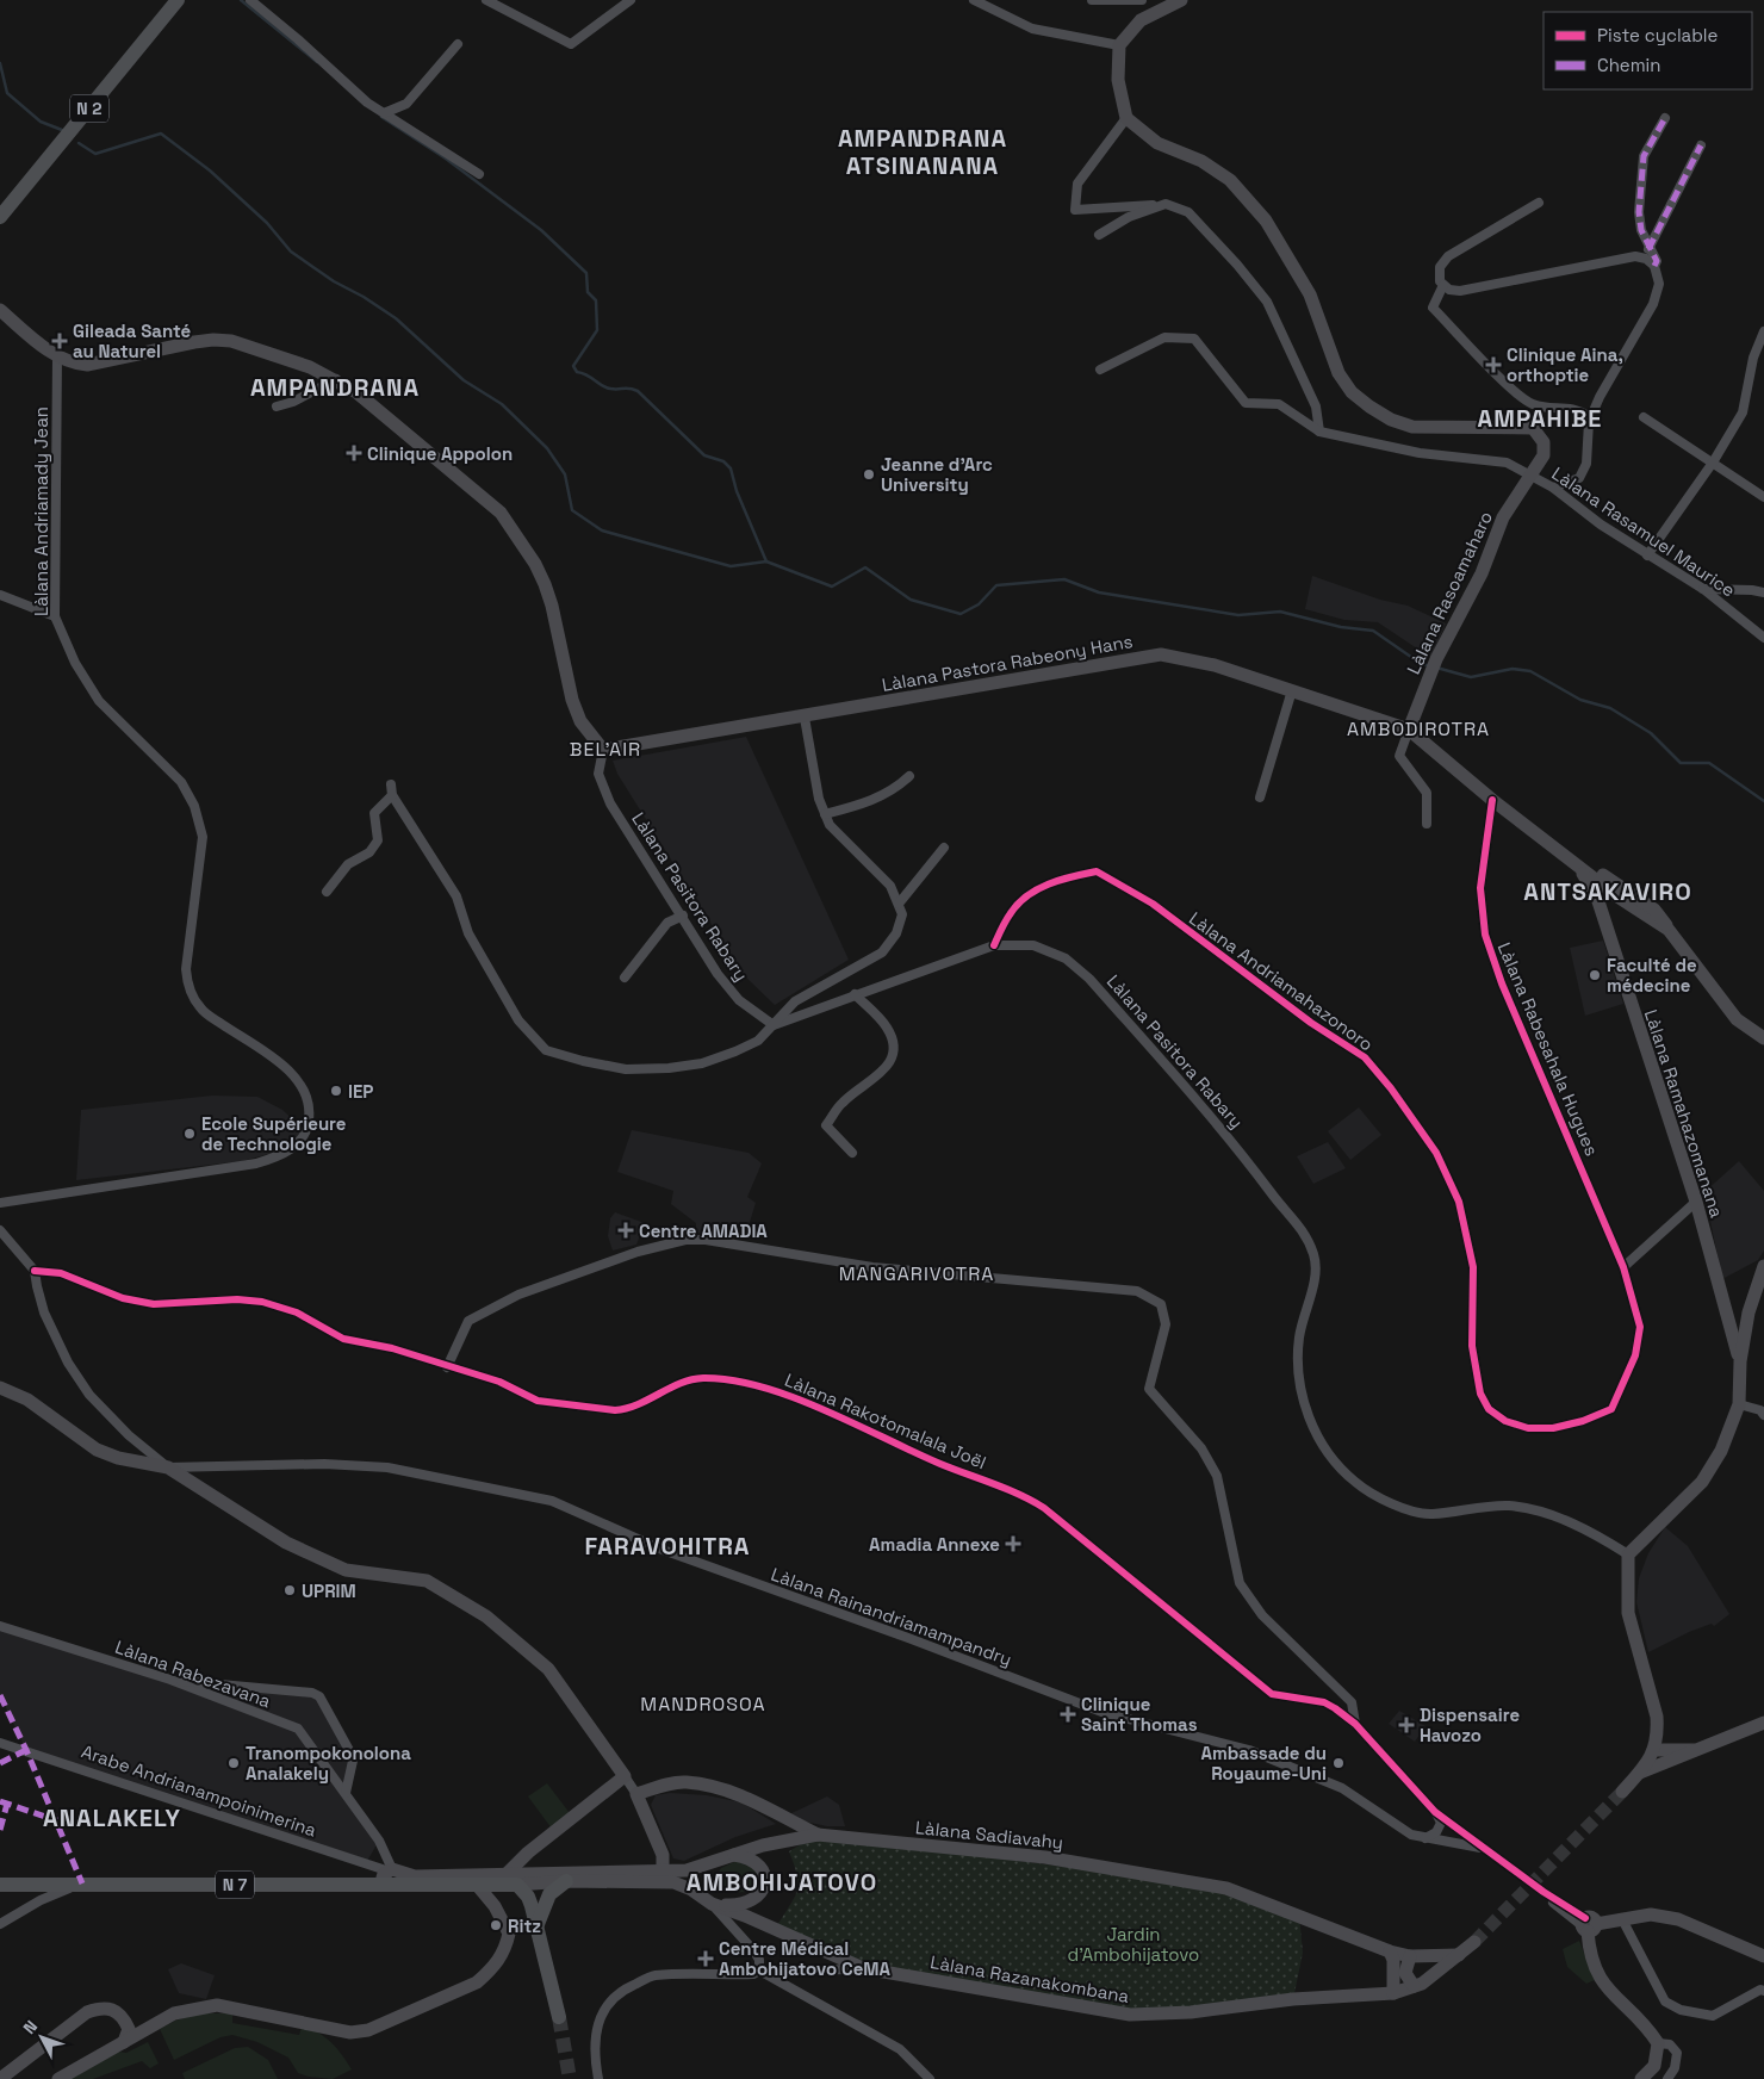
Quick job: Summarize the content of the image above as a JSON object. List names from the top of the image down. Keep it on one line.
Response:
{"streets":{"main road":["N 2","Làlana Rasoamaharo","Làlana Pastora Rabeony Hans","Làlana Ramahazomanana","Làlana Sadiavahy","N 7","Làlana Razanakombana"],"street":["Làlana Andriamady Jean","Làlana Rasamuel Maurice","Làlana Pasitora Rabary","Làlana Andriamahazonoro","Làlana Rabesahala Hugues","Làlana Rakotomalala Joël","Làlana Rainandriamampandry","Làlana Rabezavana","Arabe Andrianampoinimerina"]},"crossings":[["Làlana Rasamuel Maurice","Làlana Rasoamaharo"],["Làlana Rasoamaharo","Làlana Pastora Rabeony Hans"],["Làlana Pastora Rabeony Hans","Làlana Pasitora Rabary"],["Làlana Pasitora Rabary","Làlana Andriamahazonoro"],["Làlana Andriamahazonoro","Làlana Rabesahala Hugues"],["Làlana Rakotomalala Joël","Làlana Rainandriamampandry"],["Làlana Rabezavana","Arabe Andrianampoinimerina"],["Làlana Rabezavana","N 7"],["Arabe Andrianampoinimerina","N 7"],["Làlana Sadiavahy","N 7"],["Làlana Sadiavahy","Làlana Razanakombana"]],"districts":["AMPANDRANA ATSINANANA","AMPANDRANA","AMPAHIBE","AMBODIROTRA","BEL'AIR","ANTSAKAVIRO","MANGARIVOTRA","FARAVOHITRA","MANDROSOA","ANALAKELY","AMBOHIJATOVO"],"parks":["Jardin d'Ambohijatovo"],"places":{"health":["Gileada Santé au Naturel","Clinique Aina, orthoptie","Clinique Appolon","Centre AMADIA","Amadia Annexe","Clinique Saint Thomas","Dispensaire Havozo","Centre Médical Ambohijatovo CeMA"],"other":["Jeanne d'Arc University","Faculté de médecine","IEP","Ecole Supérieure de Technologie","UPRIM","Tranompokonolona Analakely","Ambassade du Royaume-Uni","Ritz"]},"legend":["Piste cyclable","Chemin"],"north":"top left"}
